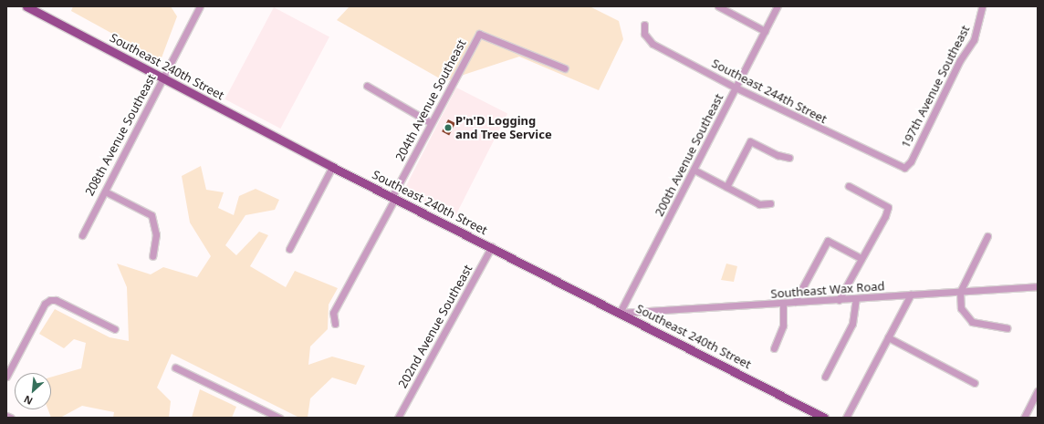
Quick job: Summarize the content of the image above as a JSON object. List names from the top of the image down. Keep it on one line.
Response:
{"streets":{"main road":["Southeast 240th Street"],"street":["197th Avenue Southeast","Southeast 244th Street","204th Avenue Southeast","208th Avenue Southeast","200th Avenue Southeast","Southeast Wax Road","202nd Avenue Southeast"]},"crossings":[["Southeast 240th Street","204th Avenue Southeast"],["Southeast 240th Street","208th Avenue Southeast"],["Southeast 240th Street","200th Avenue Southeast"],["Southeast 240th Street","Southeast Wax Road"],["Southeast 240th Street","202nd Avenue Southeast"],["197th Avenue Southeast","Southeast 244th Street"],["Southeast 244th Street","200th Avenue Southeast"],["200th Avenue Southeast","Southeast Wax Road"]],"places":["P'n'D Logging and Tree Service"],"north":"bottom left"}
